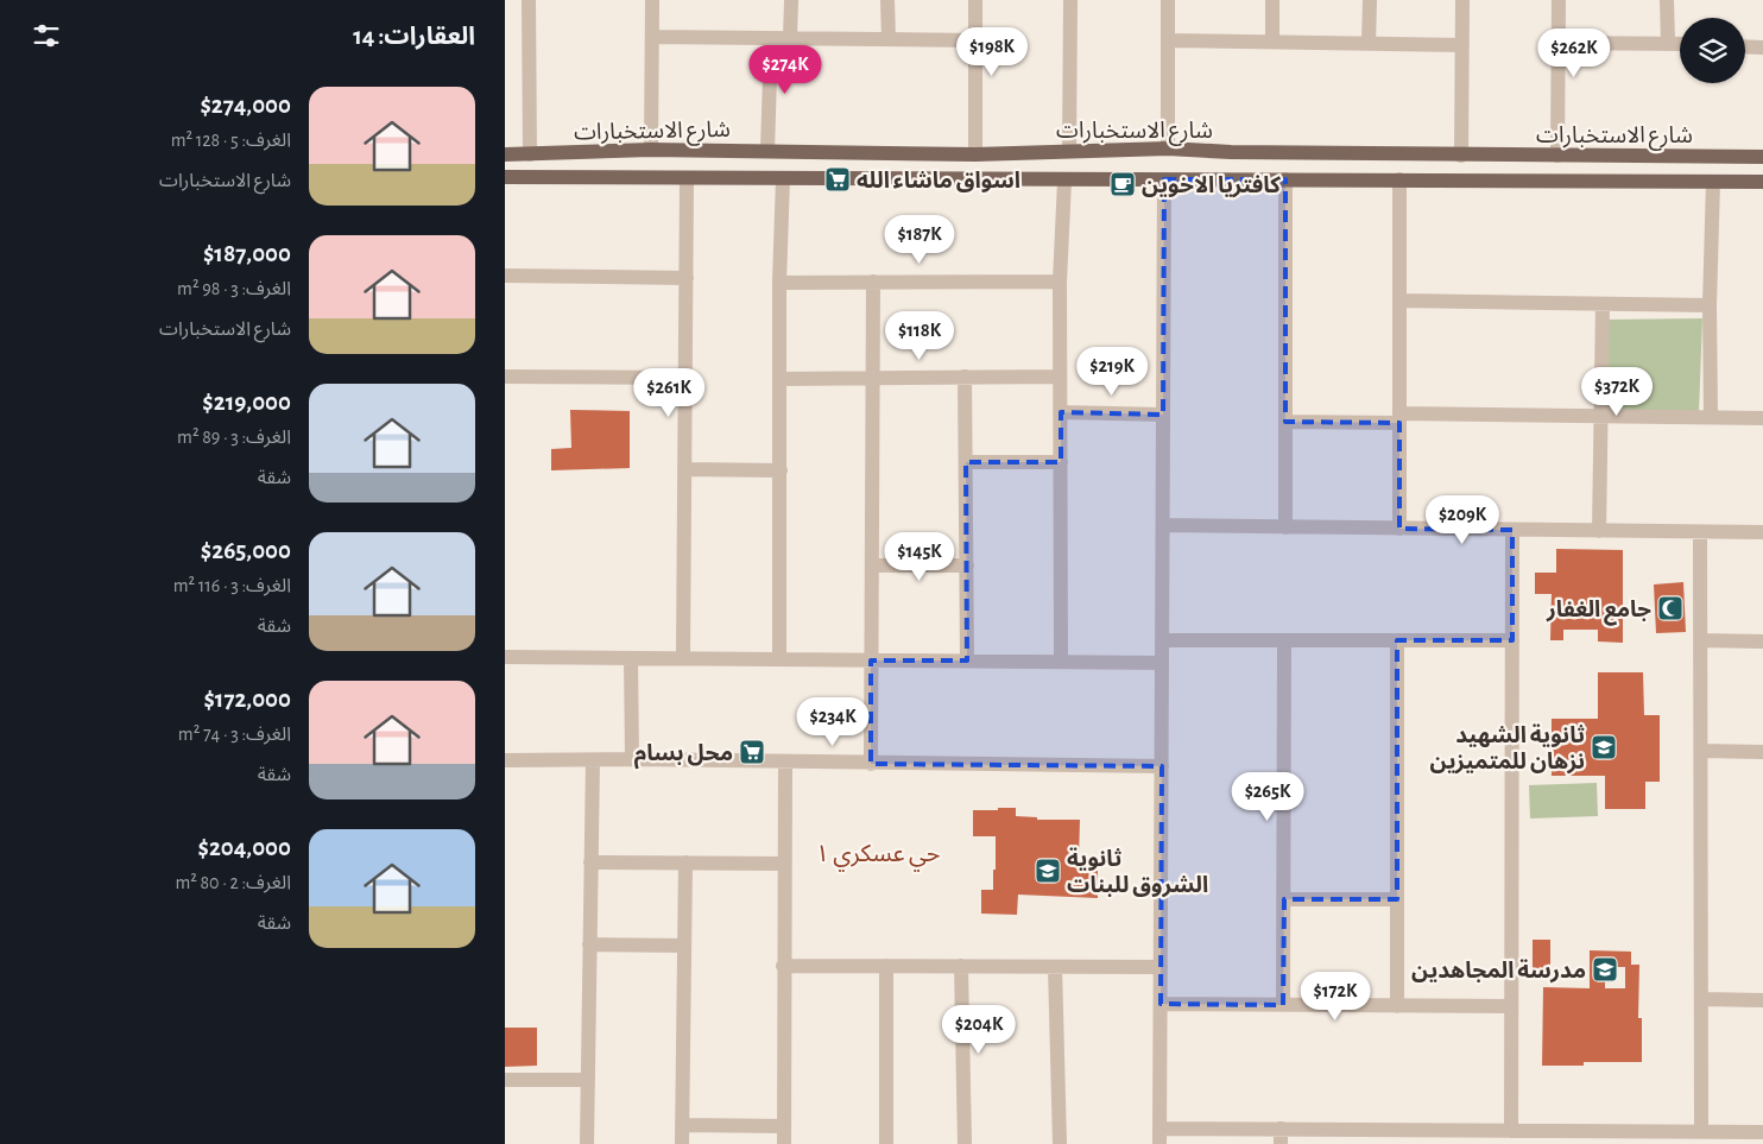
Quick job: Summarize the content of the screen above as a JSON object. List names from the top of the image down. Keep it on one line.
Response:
{"streets":{"main road":["شارع الاستخبارات"]},"districts":["حي عسكري ١"],"places":{"supermarket":["اسواق ماشاء الله","محل بسام"],"cafe":["كافتريا الاخوين"],"mosque":["جامع الغفار"],"school or university":["ثانوية الشهيد نزهان للمتميزين","ثانوية الشروق للبنات","مدرسة المجاهدين"]},"page":{"heading":"العقارات: 14","price":["$198K","$262K","$274K","$187K","$118K","$219K","$372K","$261K","$209K","$145K","$234K","$265K","$172K","$204K"],"list":[{"name":"$274,000","note":"الغرف: 5 · 128 m² · شارع الاستخبارات"},{"name":"$187,000","note":"الغرف: 3 · 98 m² · شارع الاستخبارات"},{"name":"$219,000","note":"الغرف: 3 · 89 m² · شقة"},{"name":"$265,000","note":"الغرف: 3 · 116 m² · شقة"},{"name":"$172,000","note":"الغرف: 3 · 74 m² · شقة"},{"name":"$204,000","note":"الغرف: 2 · 80 m² · شقة"}]}}
